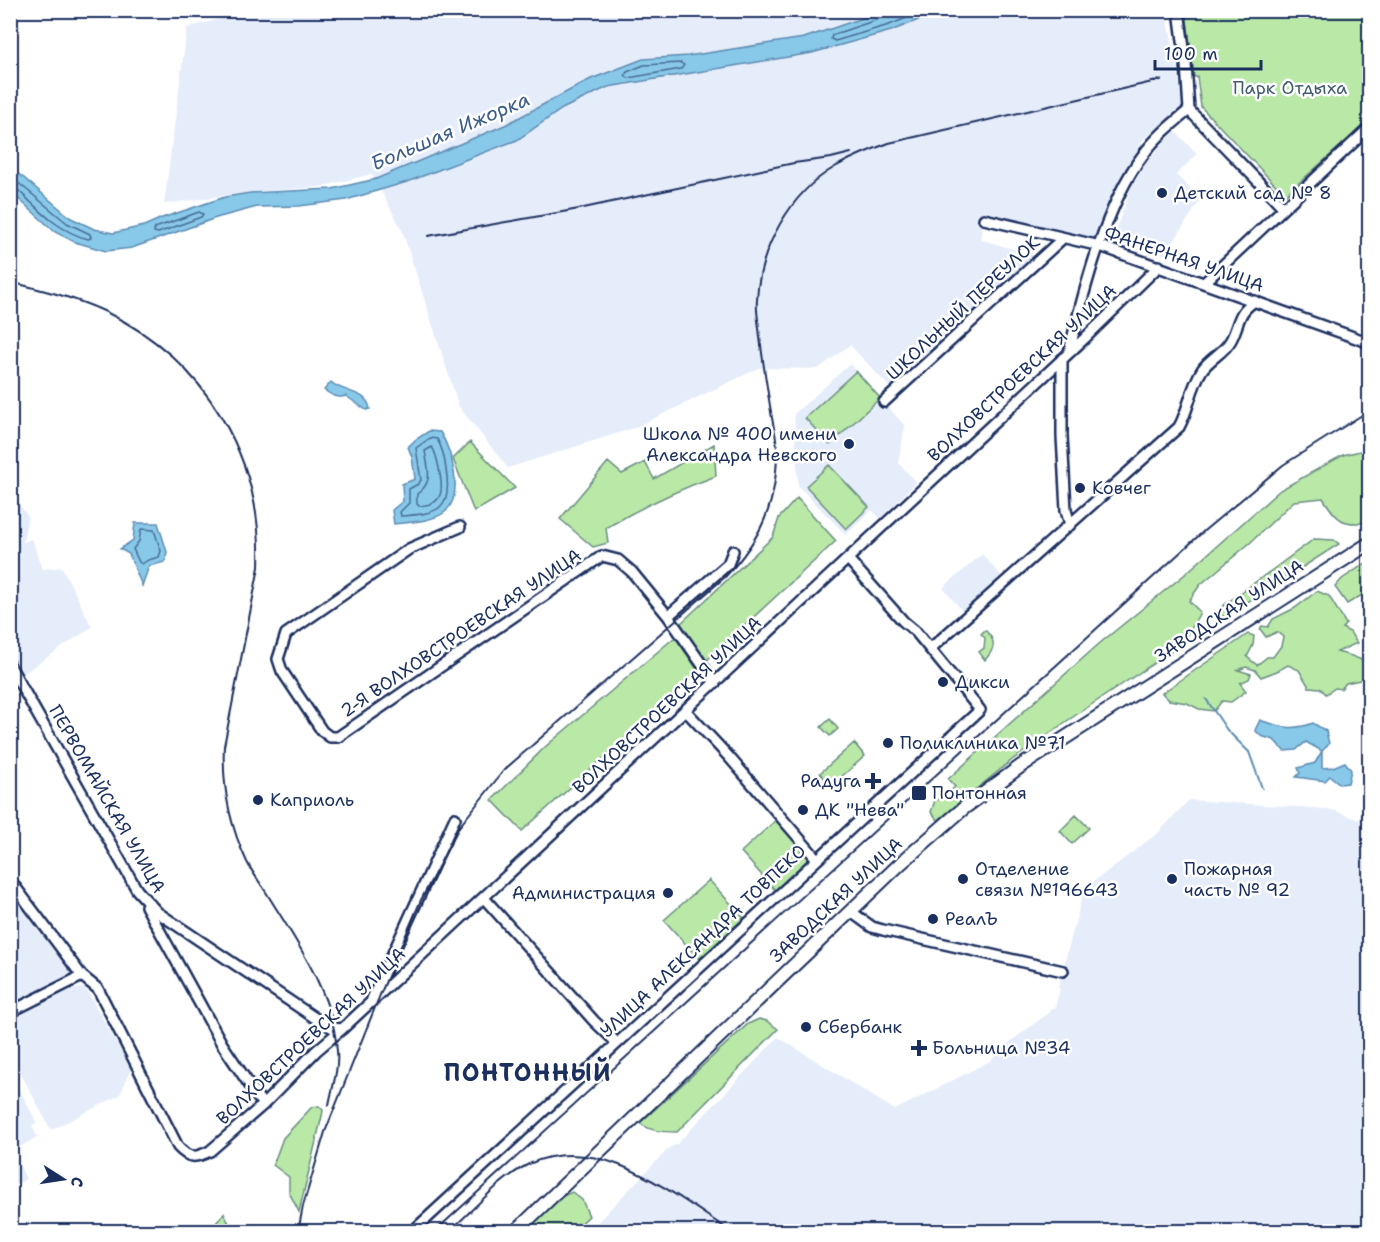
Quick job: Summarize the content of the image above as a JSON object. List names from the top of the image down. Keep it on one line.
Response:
{"streets":{"main road":["ЗАВОДСКАЯ УЛИЦА"],"street":["ФАНЕРНАЯ УЛИЦА","ШКОЛЬНЫЙ ПЕРЕУЛОК","ВОЛХОВСТРОЕВСКАЯ УЛИЦА","2-Я ВОЛХОВСТРОЕВСКАЯ УЛИЦА","ПЕРВОМАЙСКАЯ УЛИЦА","УЛИЦА АЛЕКСАНДРА ТОВПЕКО"]},"crossings":[["ФАНЕРНАЯ УЛИЦА","ШКОЛЬНЫЙ ПЕРЕУЛОК"],["ФАНЕРНАЯ УЛИЦА","ВОЛХОВСТРОЕВСКАЯ УЛИЦА"],["ВОЛХОВСТРОЕВСКАЯ УЛИЦА","ПЕРВОМАЙСКАЯ УЛИЦА"]],"districts":["ПОНТОННЫЙ"],"water":["Большая Ижорка"],"parks":["Парк Отдыха"],"places":{"other":["Детский сад № 8","Школа № 400 имени Александра Невского","Ковчег","Дикси","Поликлиника №71","Каприоль","ДК \"Нева\"","Отделение связи №196643","Пожарная часть № 92","Администрация","РеалЪ","Сбербанк"],"health":["Радуга","Больница №34"],"transit":["Понтонная"]},"scale_bar":"100 m","north":"right"}
